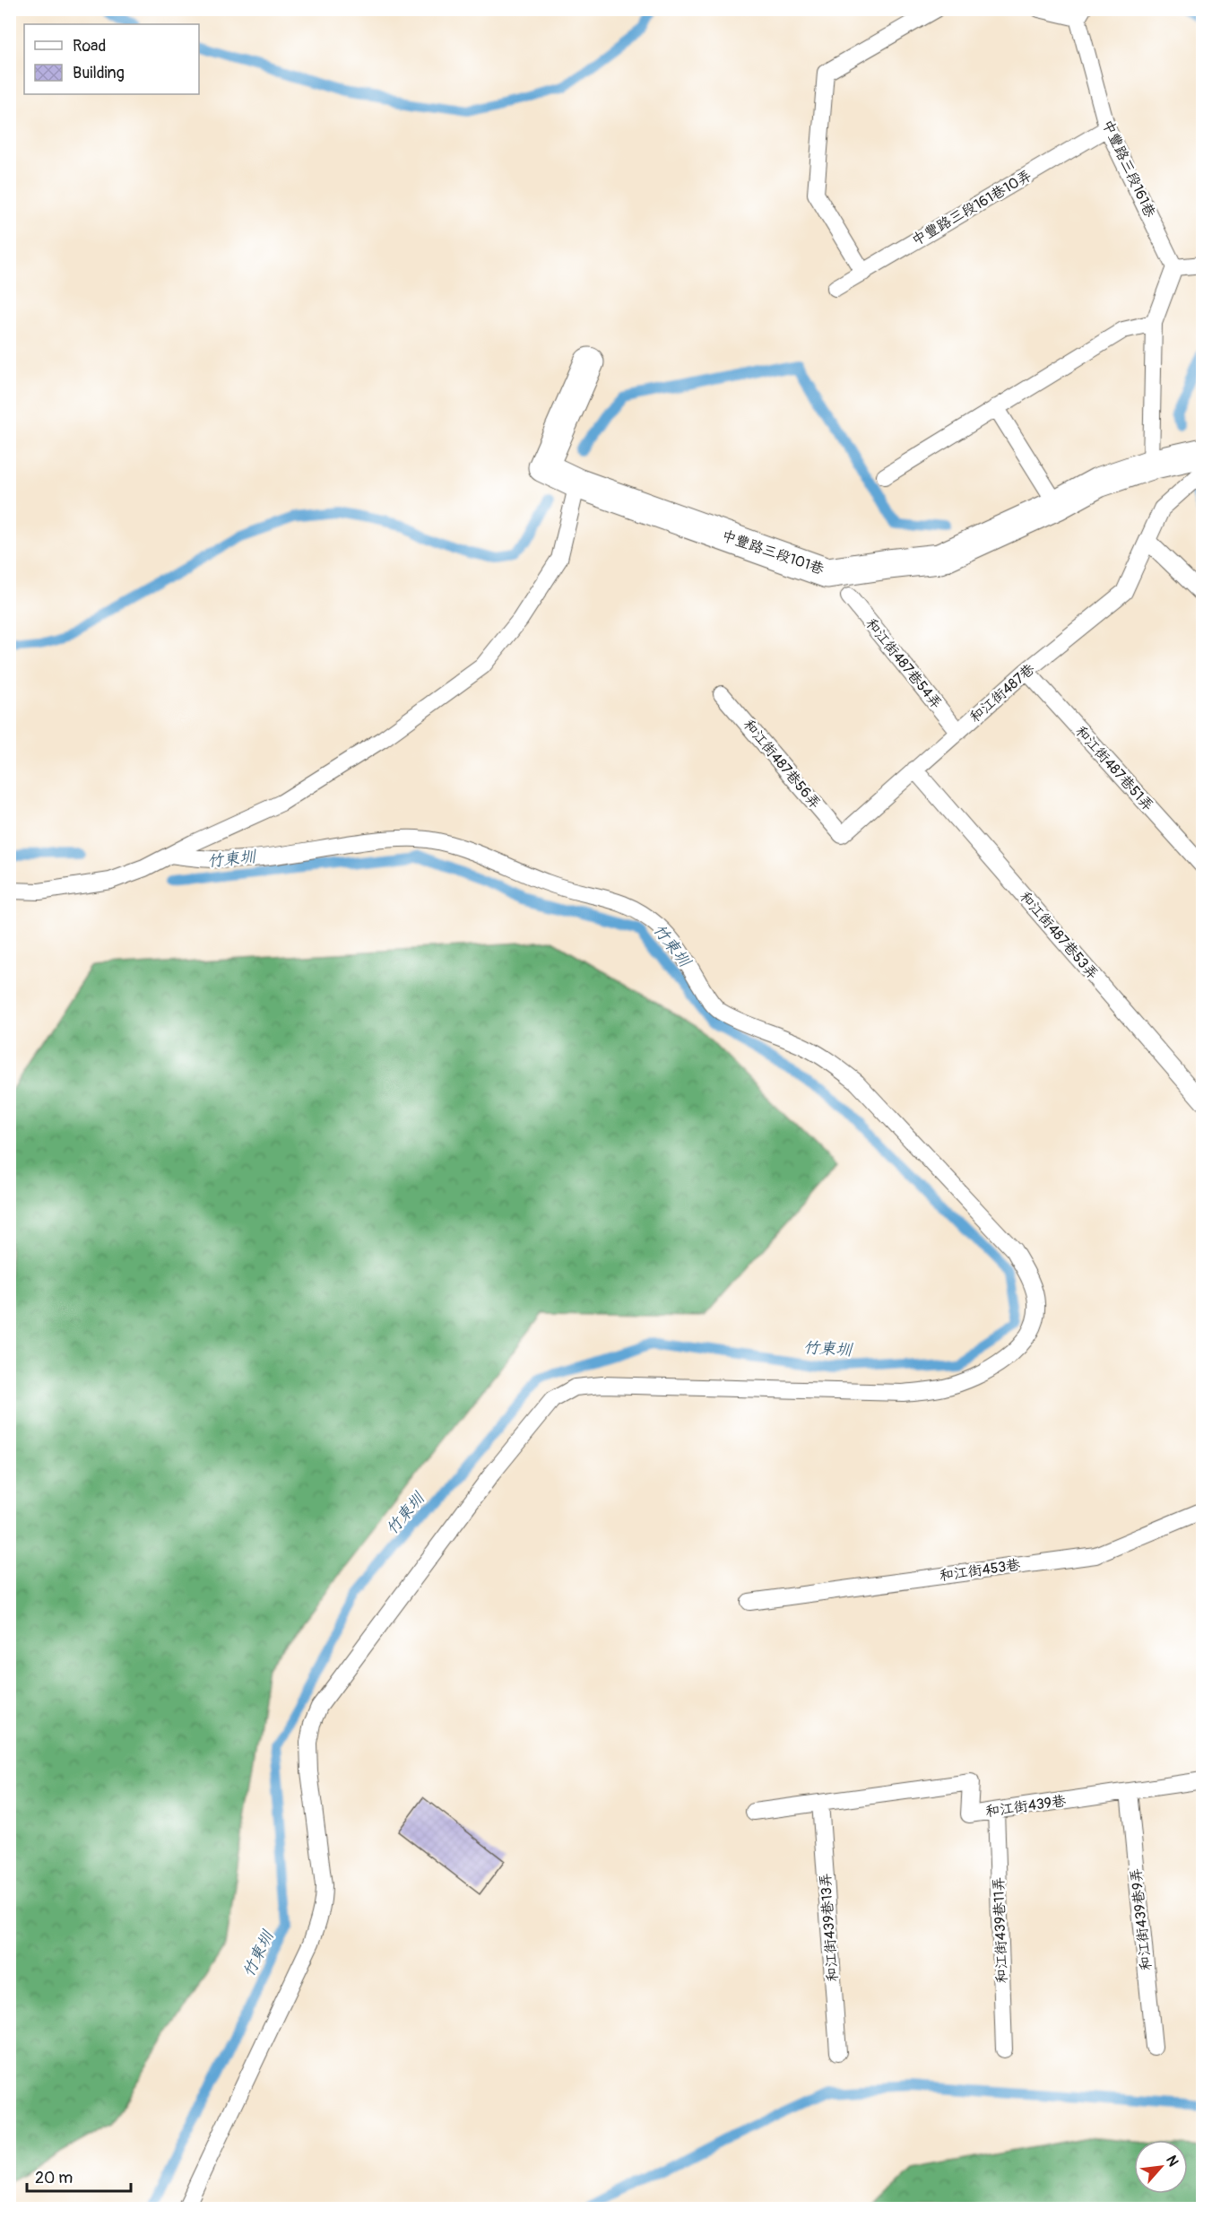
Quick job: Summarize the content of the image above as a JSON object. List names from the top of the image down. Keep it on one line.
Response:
{"streets":{"street":["中豐路三段101巷"],"lane":["中豐路三段161巷","中豐路三段161巷10弄","和江街487巷54弄","和江街487巷","和江街487巷56弄","和江街487巷51弄","和江街487巷53弄","和江街453巷","和江街439巷","和江街439巷9弄","和江街439巷13弄","和江街439巷11弄"]},"crossings":[["中豐路三段161巷","中豐路三段161巷10弄"],["和江街487巷54弄","和江街487巷"],["和江街487巷","和江街487巷56弄"],["和江街487巷","和江街487巷51弄"],["和江街487巷","和江街487巷53弄"],["和江街439巷","和江街439巷9弄"],["和江街439巷","和江街439巷13弄"],["和江街439巷","和江街439巷11弄"]],"water":["竹東圳"],"legend":["Road","Building"],"scale_bar":"20 m","north":"top right"}
